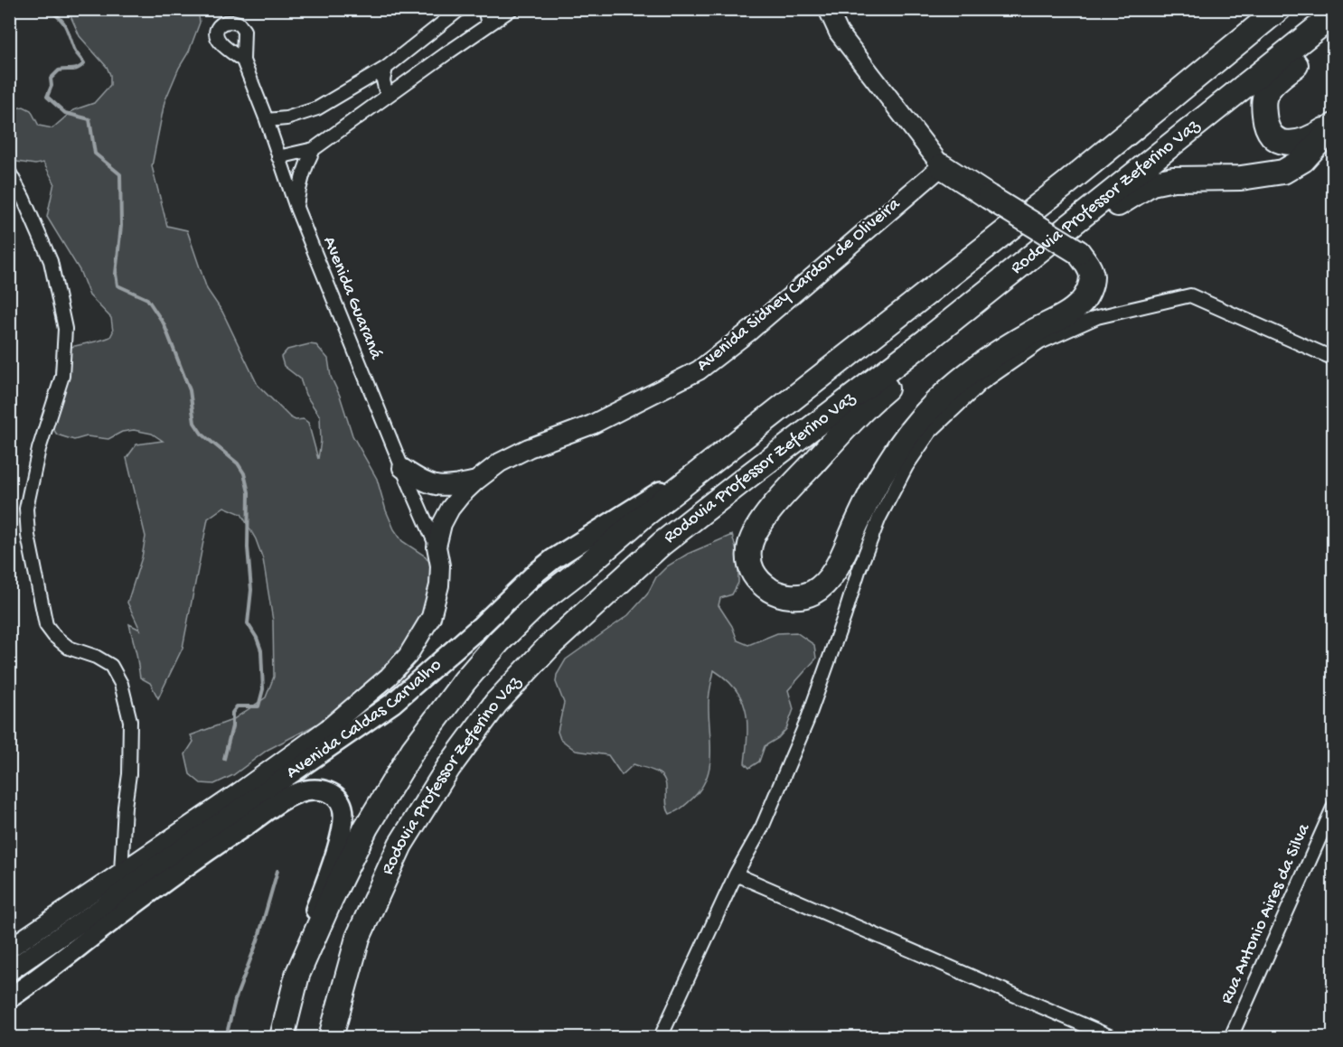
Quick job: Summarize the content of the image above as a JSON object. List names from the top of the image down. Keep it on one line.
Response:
{"streets":{"highway":["Rodovia Professor Zeferino Vaz"],"main road":["Avenida Caldas Carvalho"],"street":["Avenida Sidney Cardon de Oliveira","Avenida Guaraná","Rua Antonio Aires da Silva"]},"crossings":[["Rodovia Professor Zeferino Vaz","Avenida Caldas Carvalho"],["Avenida Sidney Cardon de Oliveira","Avenida Guaraná"],["Avenida Sidney Cardon de Oliveira","Avenida Caldas Carvalho"],["Avenida Guaraná","Avenida Caldas Carvalho"]]}
